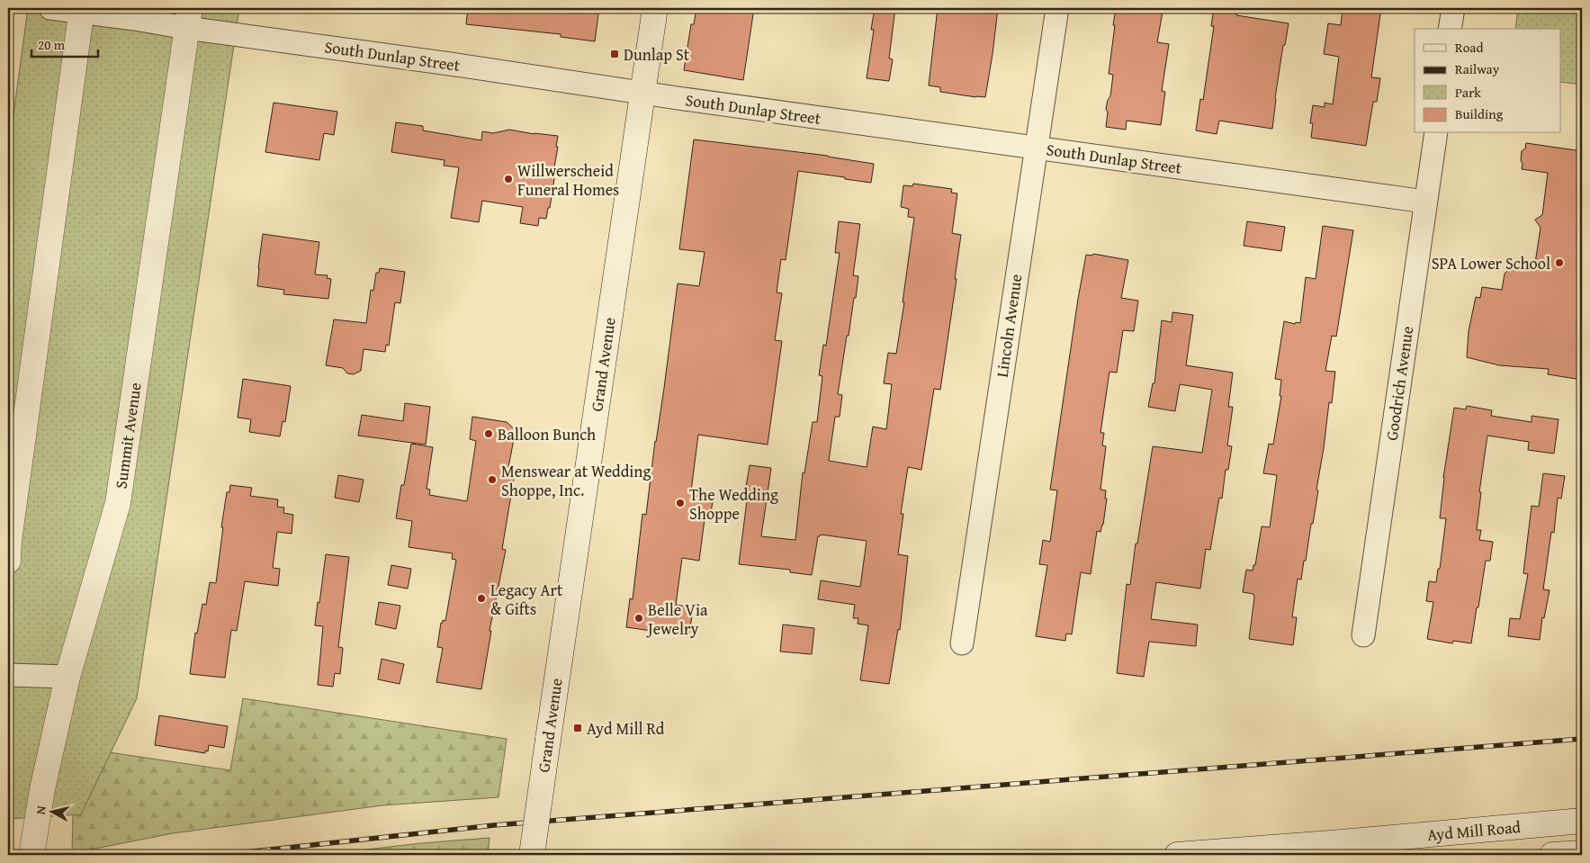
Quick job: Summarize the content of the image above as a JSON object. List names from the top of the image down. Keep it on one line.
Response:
{"streets":{"street":["South Dunlap Street","Lincoln Avenue","Grand Avenue","Goodrich Avenue","Summit Avenue","Ayd Mill Road"]},"crossings":[["South Dunlap Street","Lincoln Avenue"],["South Dunlap Street","Grand Avenue"],["South Dunlap Street","Goodrich Avenue"],["South Dunlap Street","Summit Avenue"]],"places":{"transit":["Dunlap St","Ayd Mill Rd"],"other":["Willwerscheid Funeral Homes","SPA Lower School","Balloon Bunch","Menswear at Wedding Shoppe, Inc.","The Wedding Shoppe","Legacy Art & Gifts","Belle Via Jewelry"]},"legend":["Road","Railway","Park","Building"],"scale_bar":"20 m","north":"left"}
